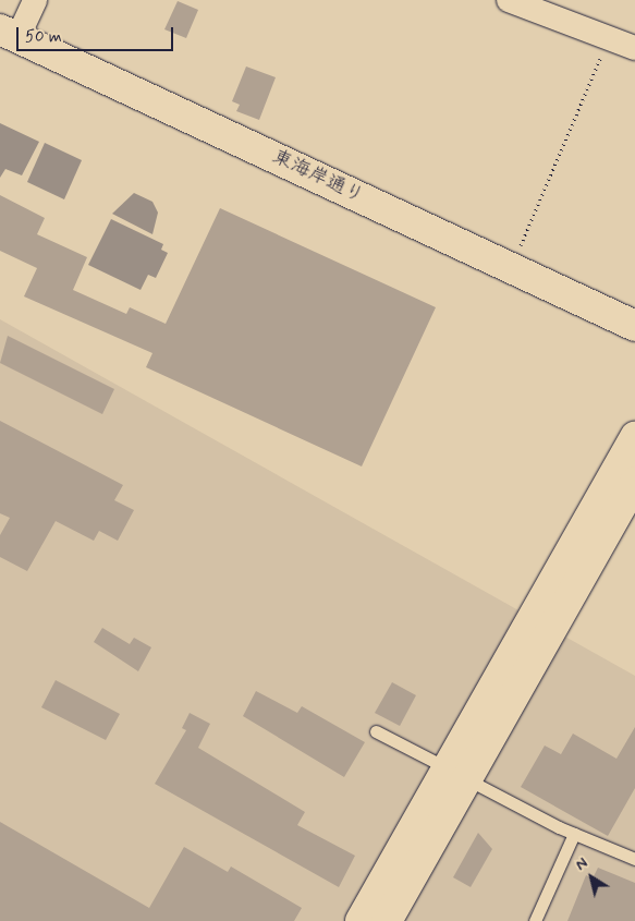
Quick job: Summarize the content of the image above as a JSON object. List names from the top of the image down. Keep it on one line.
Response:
{"streets":{"street":["東海岸通り"]},"scale_bar":"50 m","north":"top left"}
